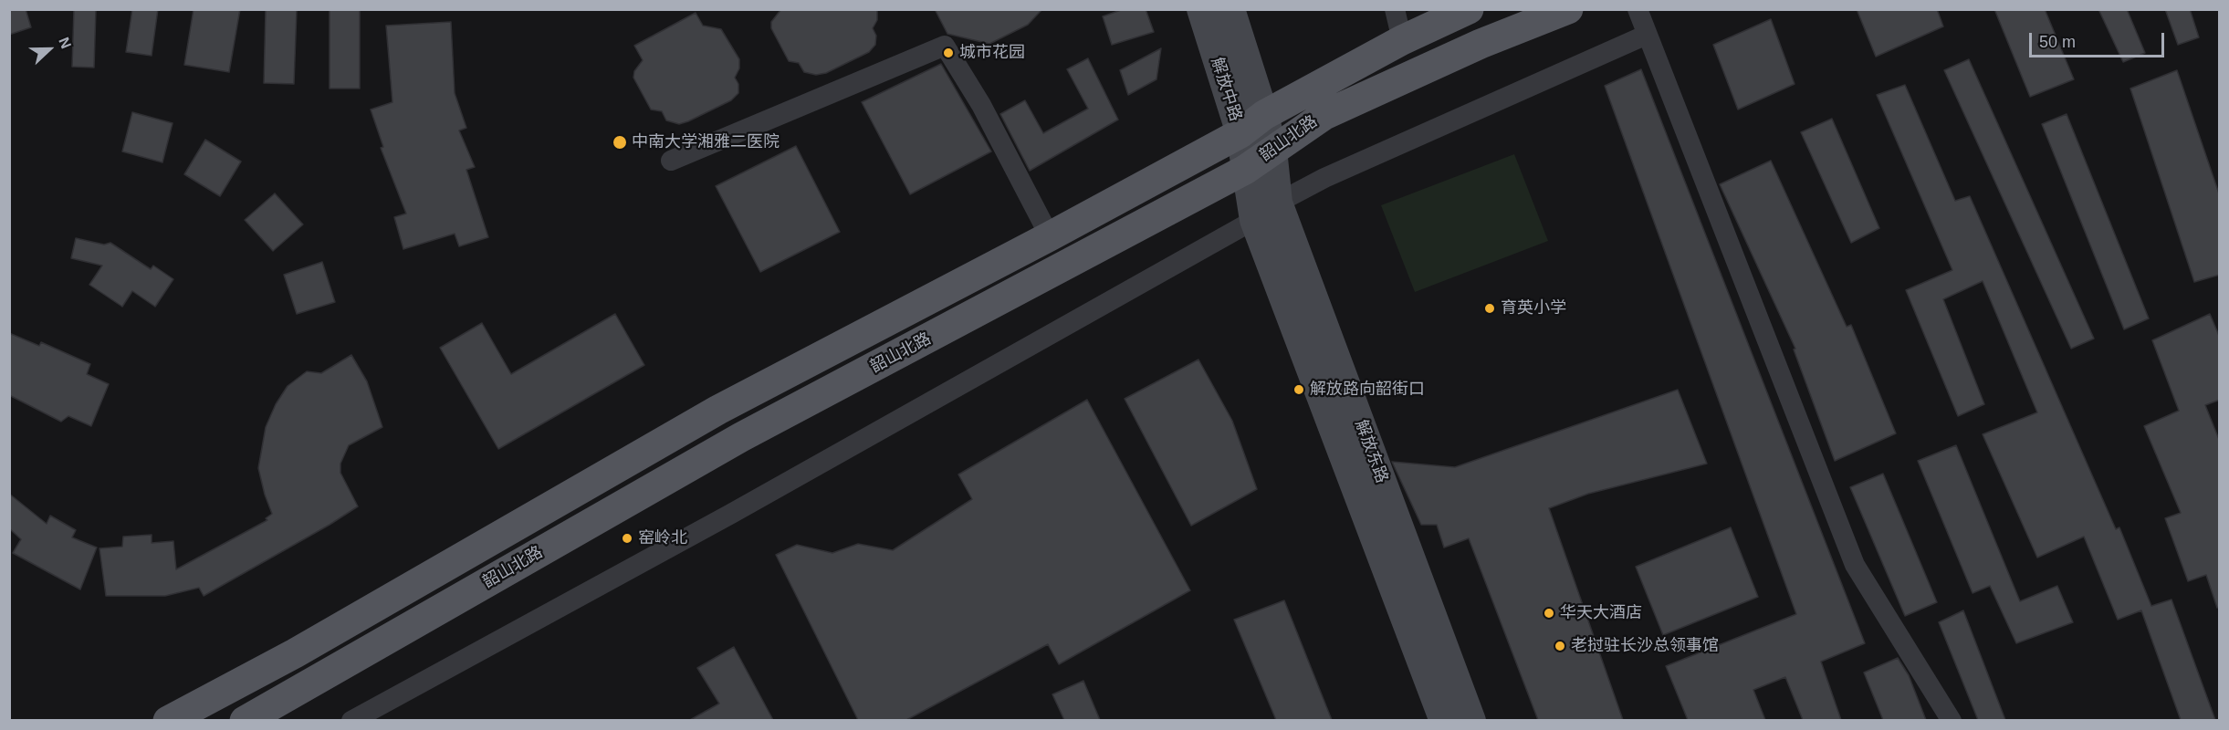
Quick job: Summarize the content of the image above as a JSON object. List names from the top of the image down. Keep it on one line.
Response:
{"streets":{"main road":["解放中路","韶山北路","解放东路"]},"crossings":[["解放中路","韶山北路"],["解放中路","解放东路"],["韶山北路","解放东路"]],"places":["城市花园","中南大学湘雅二医院","育英小学","解放路向韶街口","窑岭北","华天大酒店","老挝驻长沙总领事馆"],"scale_bar":"50 m","north":"right"}
